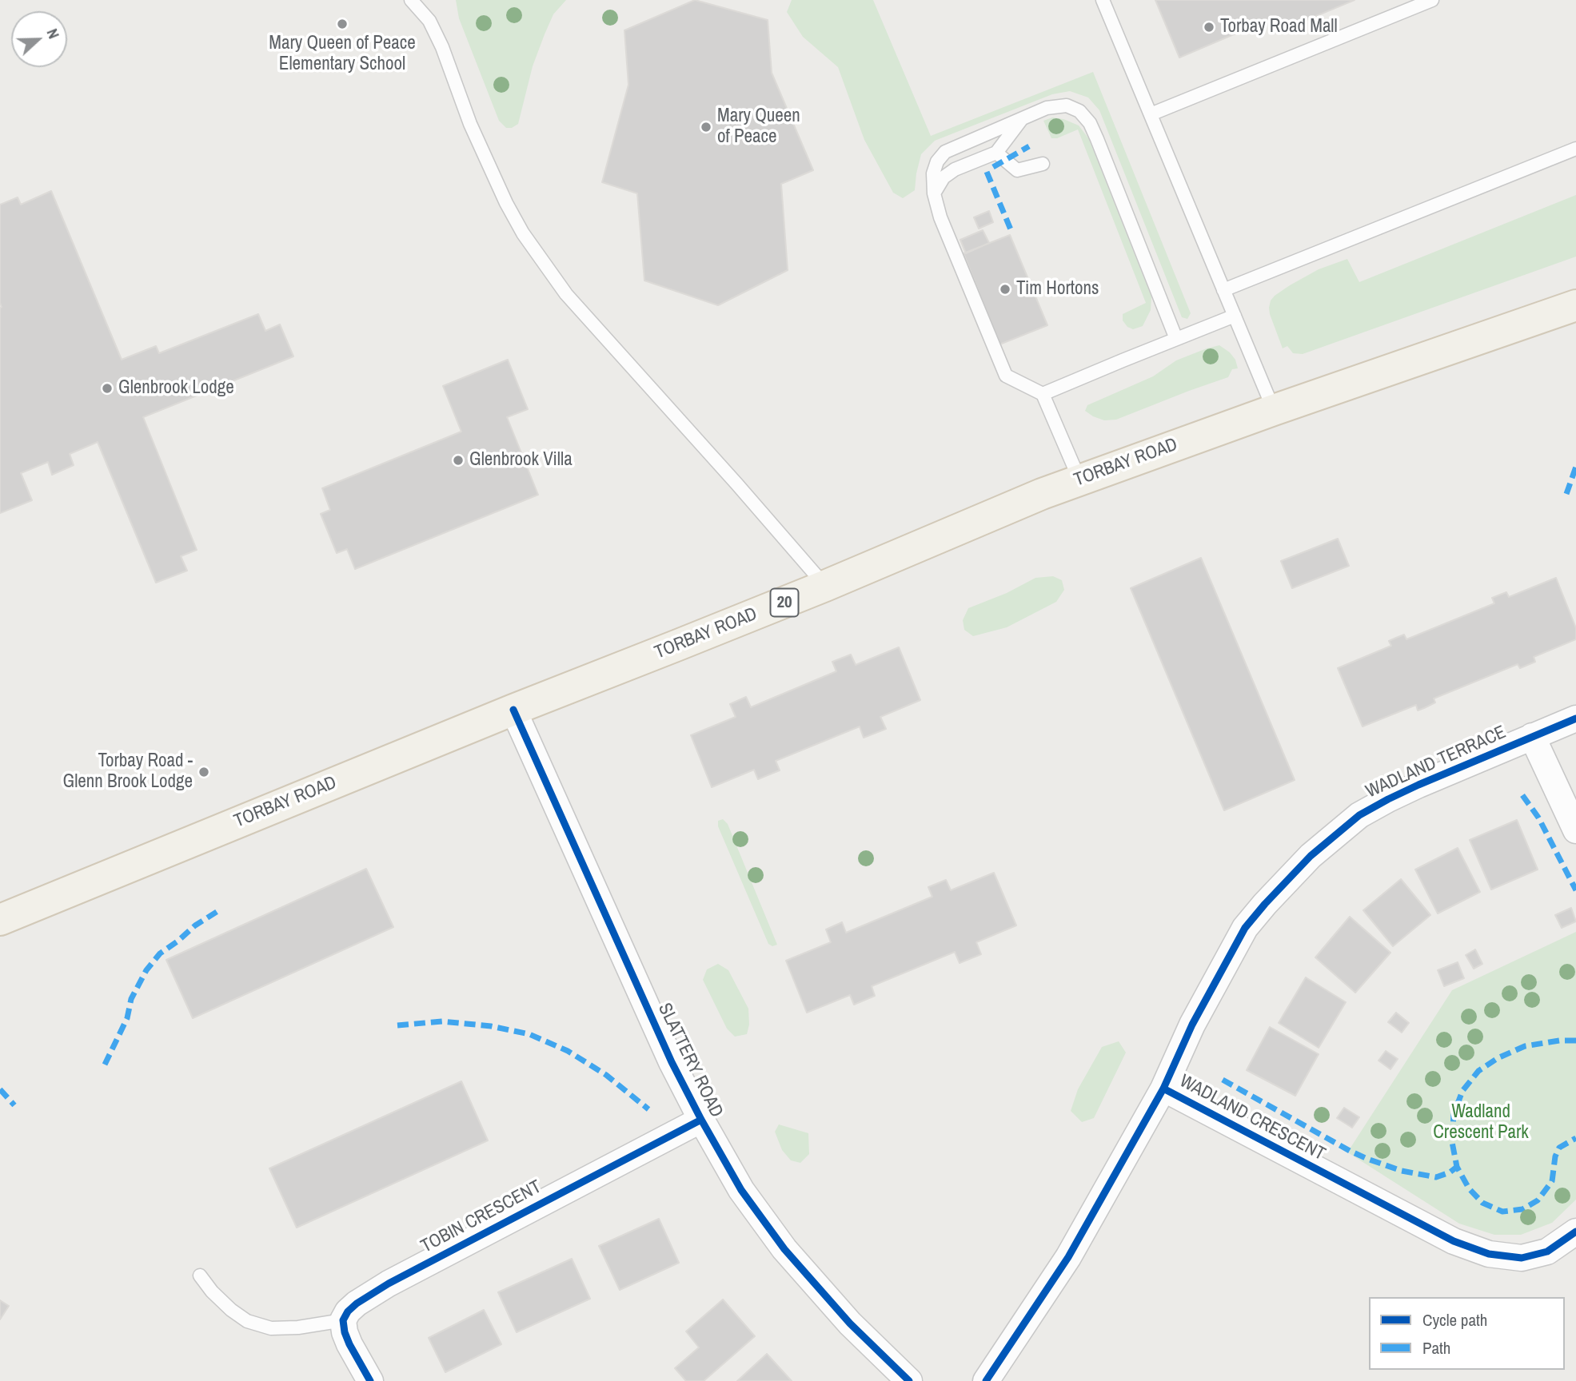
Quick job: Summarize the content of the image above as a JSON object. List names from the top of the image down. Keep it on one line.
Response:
{"streets":{"main road":["TORBAY ROAD","20"],"street":["WADLAND TERRACE","SLATTERY ROAD","WADLAND CRESCENT","TOBIN CRESCENT"]},"crossings":[["TORBAY ROAD","SLATTERY ROAD"],["WADLAND TERRACE","WADLAND CRESCENT"],["SLATTERY ROAD","TOBIN CRESCENT"]],"parks":["Wadland Crescent Park"],"places":["Mary Queen of Peace Elementary School","Torbay Road Mall","Mary Queen of Peace","Tim Hortons","Glenbrook Lodge","Glenbrook Villa","Torbay Road - Glenn Brook Lodge"],"legend":["Cycle path","Path"],"north":"right"}
